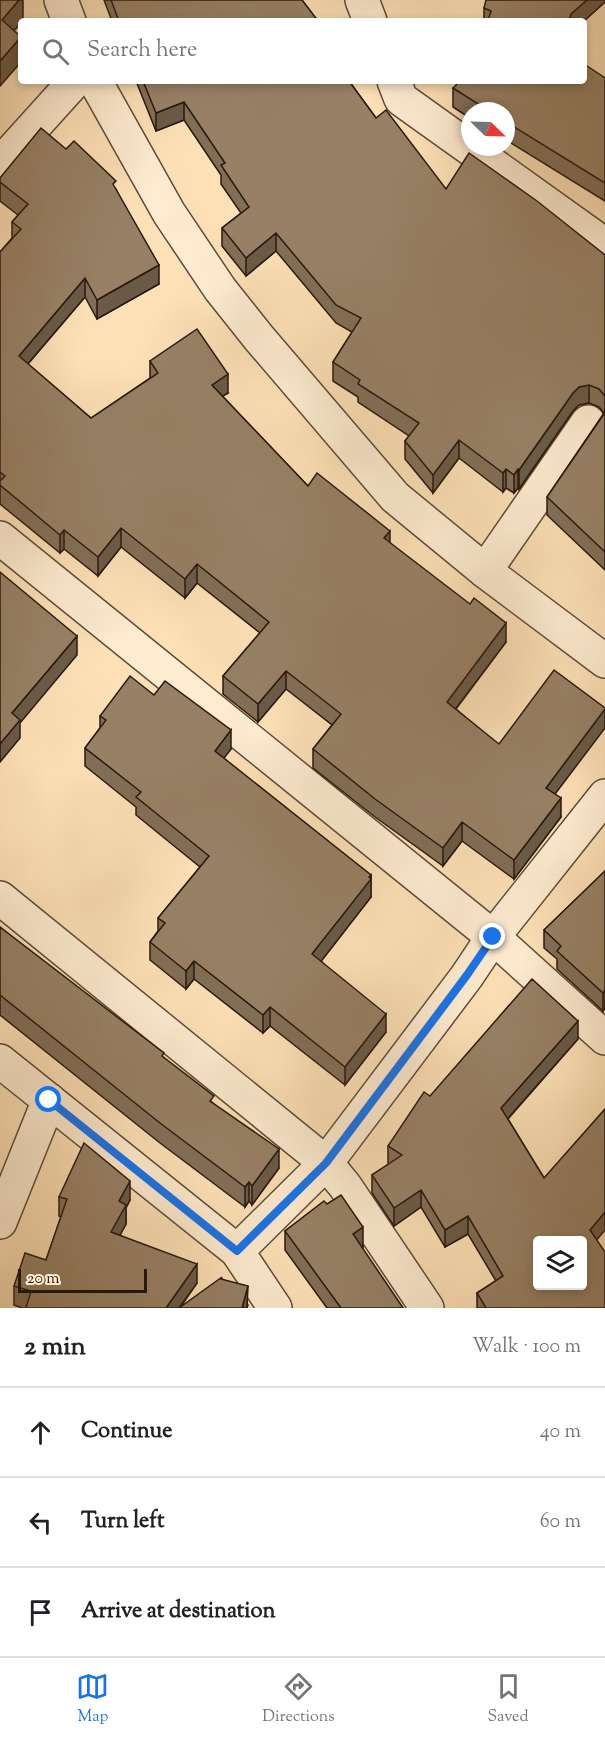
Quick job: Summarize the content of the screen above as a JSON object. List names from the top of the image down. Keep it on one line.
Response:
{"scale_bar":"20 m","north":"bottom right","page":{"search":"Search here","scale":"20 m","heading":["2 min","Walk · 100 m"],"list":[["Continue","40 m"],["Turn left","60 m"],"Arrive at destination"],"nav":["Map","Directions","Saved"]}}
